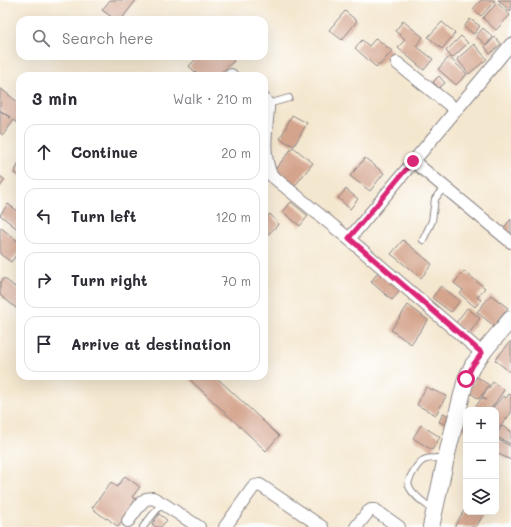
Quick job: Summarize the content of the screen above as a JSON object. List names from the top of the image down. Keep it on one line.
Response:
{"page":{"search":"Search here","heading":["3 min","Walk · 210 m"],"list":[["Continue","20 m"],["Turn left","120 m"],["Turn right","70 m"],"Arrive at destination"],"map_buttons":["+","−"]}}
